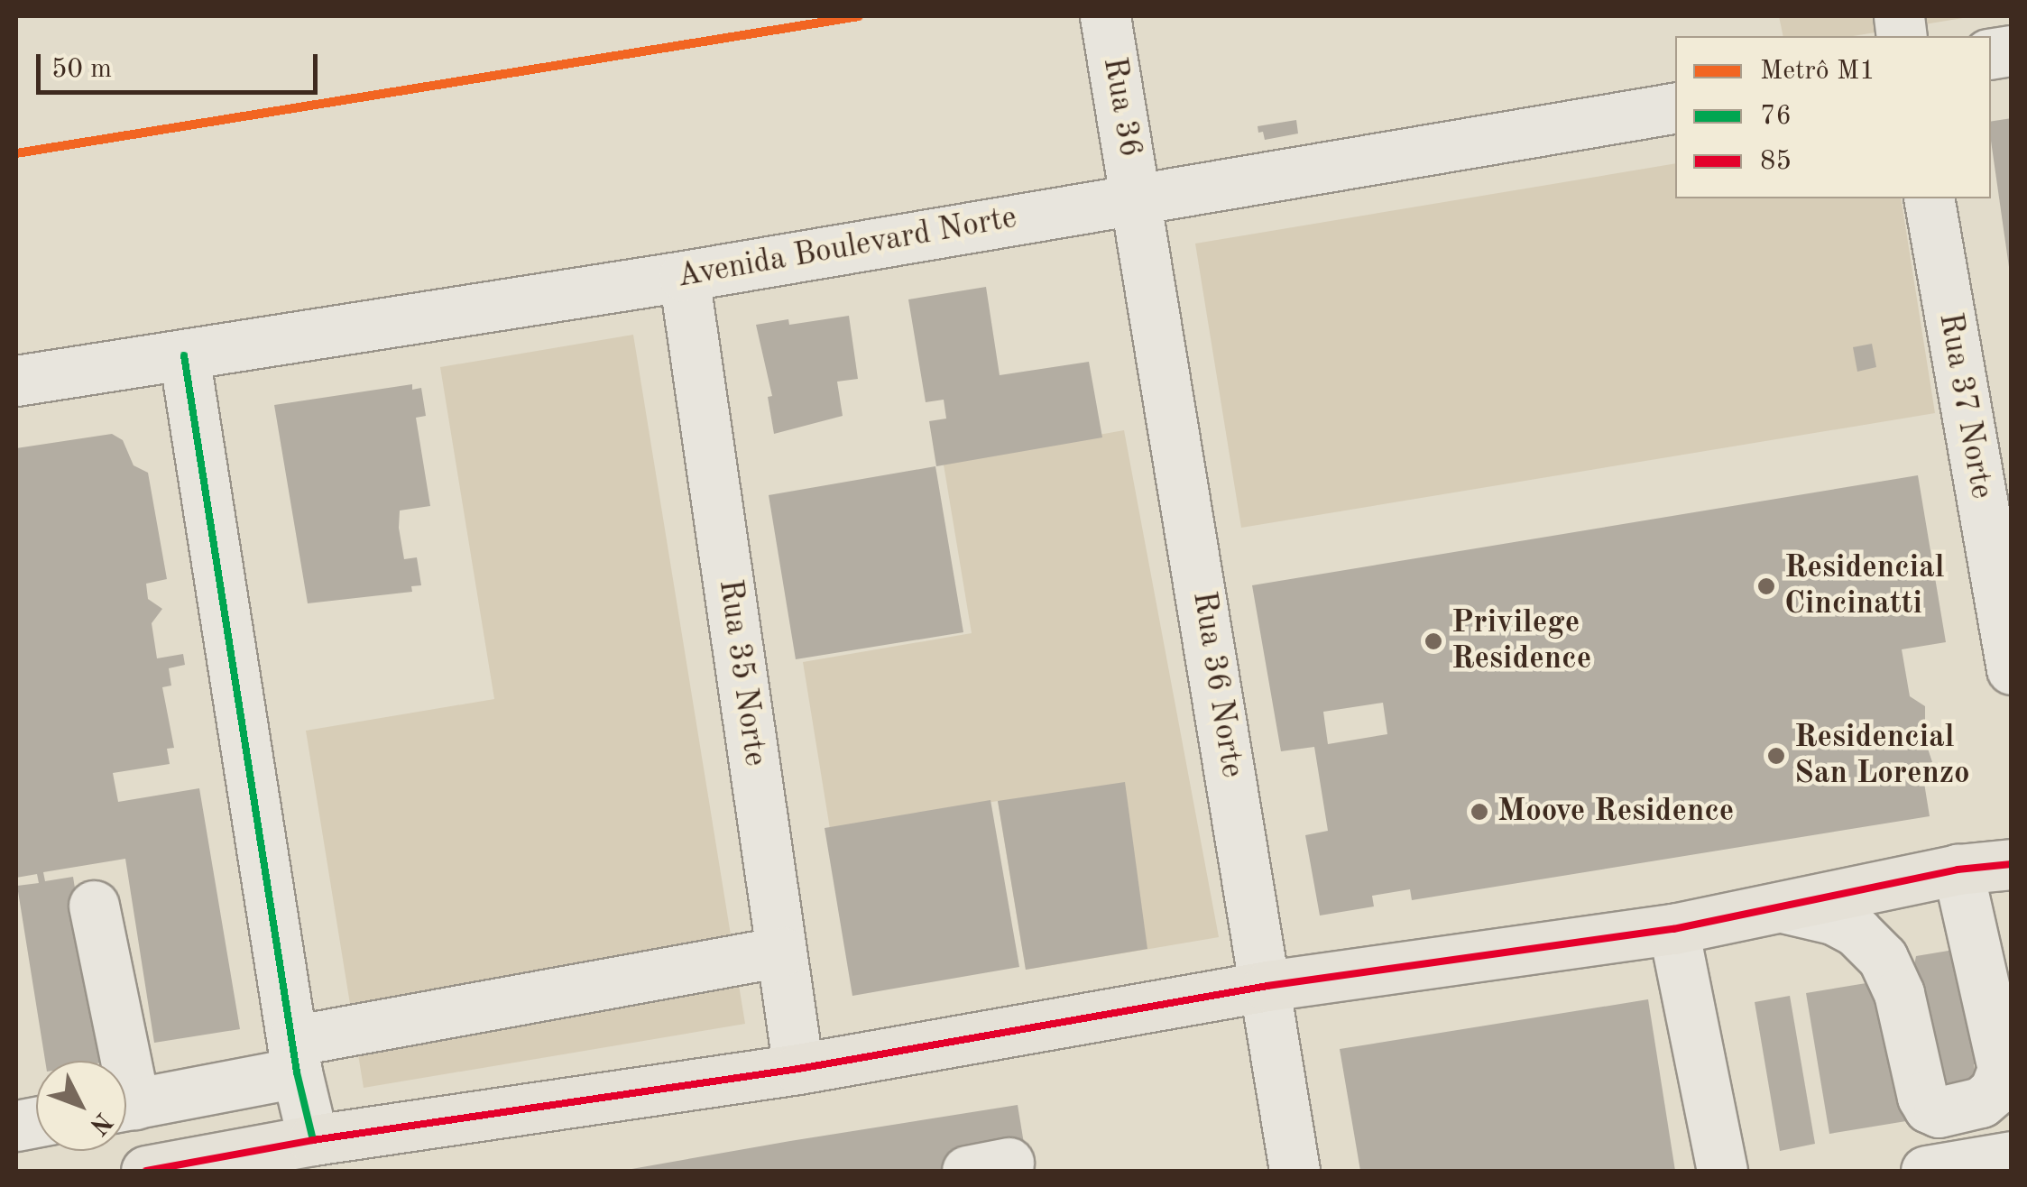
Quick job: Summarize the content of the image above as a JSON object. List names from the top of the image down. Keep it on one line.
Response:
{"streets":{"street":["Rua 36","Avenida Boulevard Norte","Rua 37 Norte","Rua 35 Norte","Rua 36 Norte"]},"crossings":[["Rua 36","Avenida Boulevard Norte"],["Rua 36","Rua 36 Norte"],["Avenida Boulevard Norte","Rua 35 Norte"],["Avenida Boulevard Norte","Rua 36 Norte"]],"places":["Residencial Cincinatti","Privilege Residence","Residencial San Lorenzo","Moove Residence"],"lines":["metro line M1","transit line 76","transit line 85"],"legend":["Metrô M1","76","85"],"scale_bar":"50 m","north":"bottom right"}
